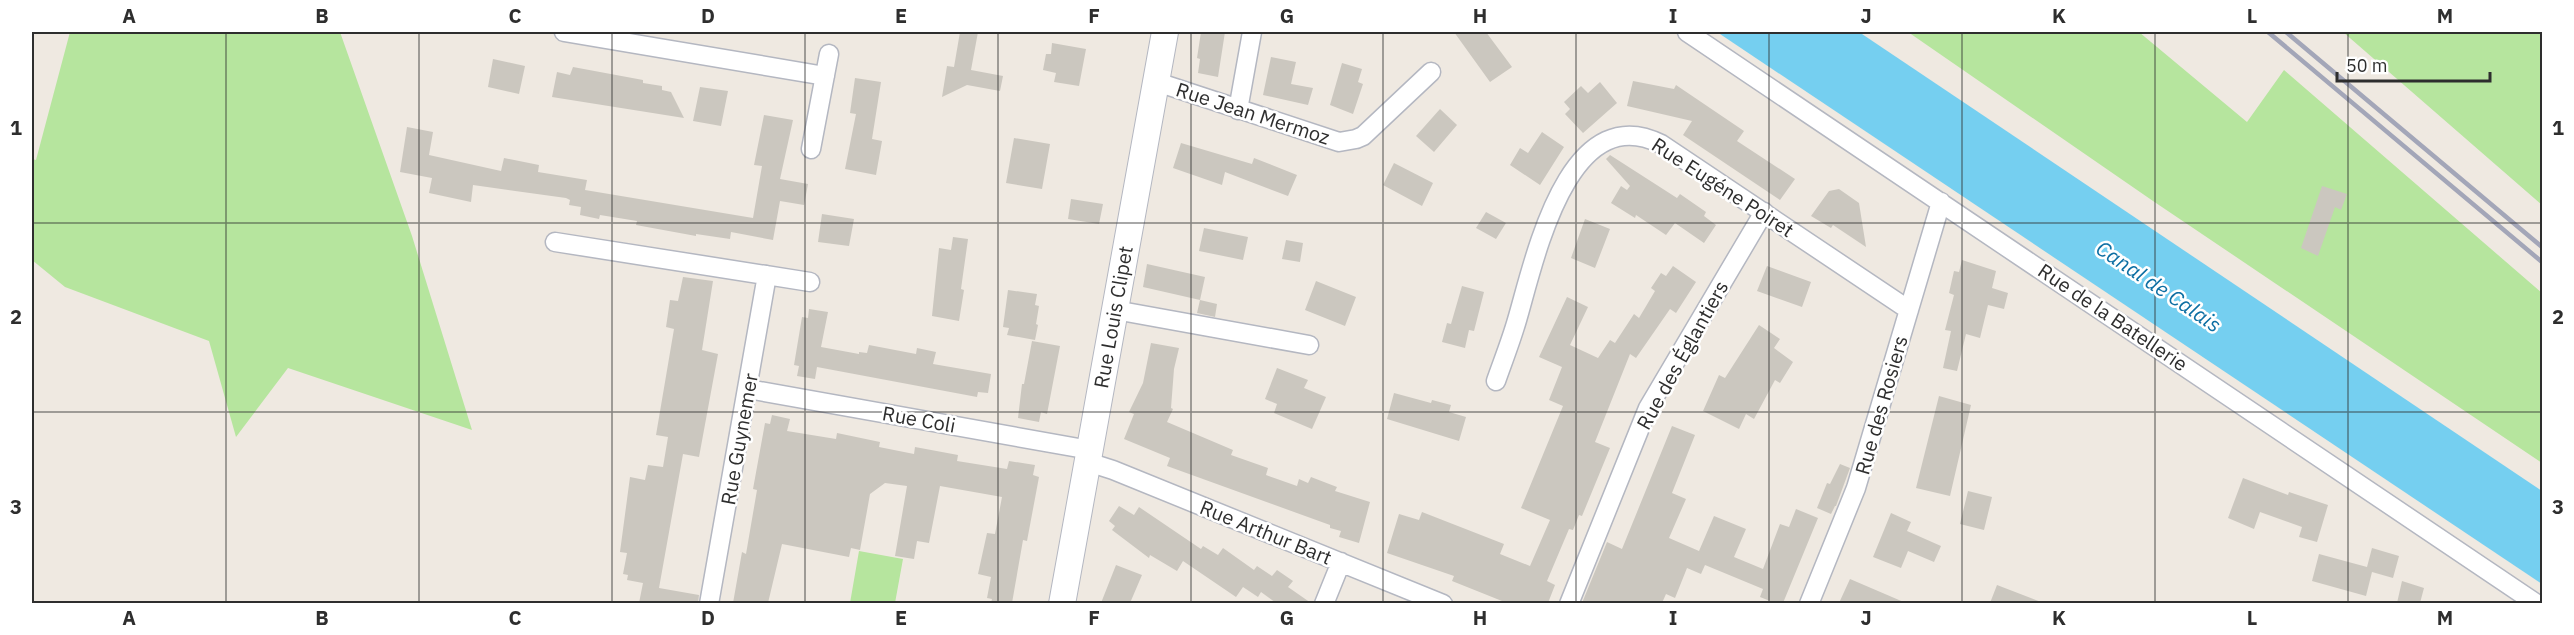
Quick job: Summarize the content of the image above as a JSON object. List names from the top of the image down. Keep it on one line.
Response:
{"streets":{"street":["Rue Jean Mermoz","Rue Eugéne Poiret","Rue Louis Clipet","Rue de la Batellerie","Rue des Églantiers","Rue des Rosiers","Rue Coli","Rue Guynemer","Rue Arthur Bart"]},"crossings":[["Rue Jean Mermoz","Rue Louis Clipet"],["Rue Eugéne Poiret","Rue des Églantiers"],["Rue Eugéne Poiret","Rue des Rosiers"],["Rue Louis Clipet","Rue Coli"],["Rue Louis Clipet","Rue Arthur Bart"],["Rue de la Batellerie","Rue des Rosiers"],["Rue Coli","Rue Guynemer"],["Rue Coli","Rue Arthur Bart"]],"water":["Canal de Calais"],"scale_bar":"50 m","grid":{"columns":["A","B","C","D","E","F","G","H","I","J","K","L","M"],"rows":["1","2","3"]}}
